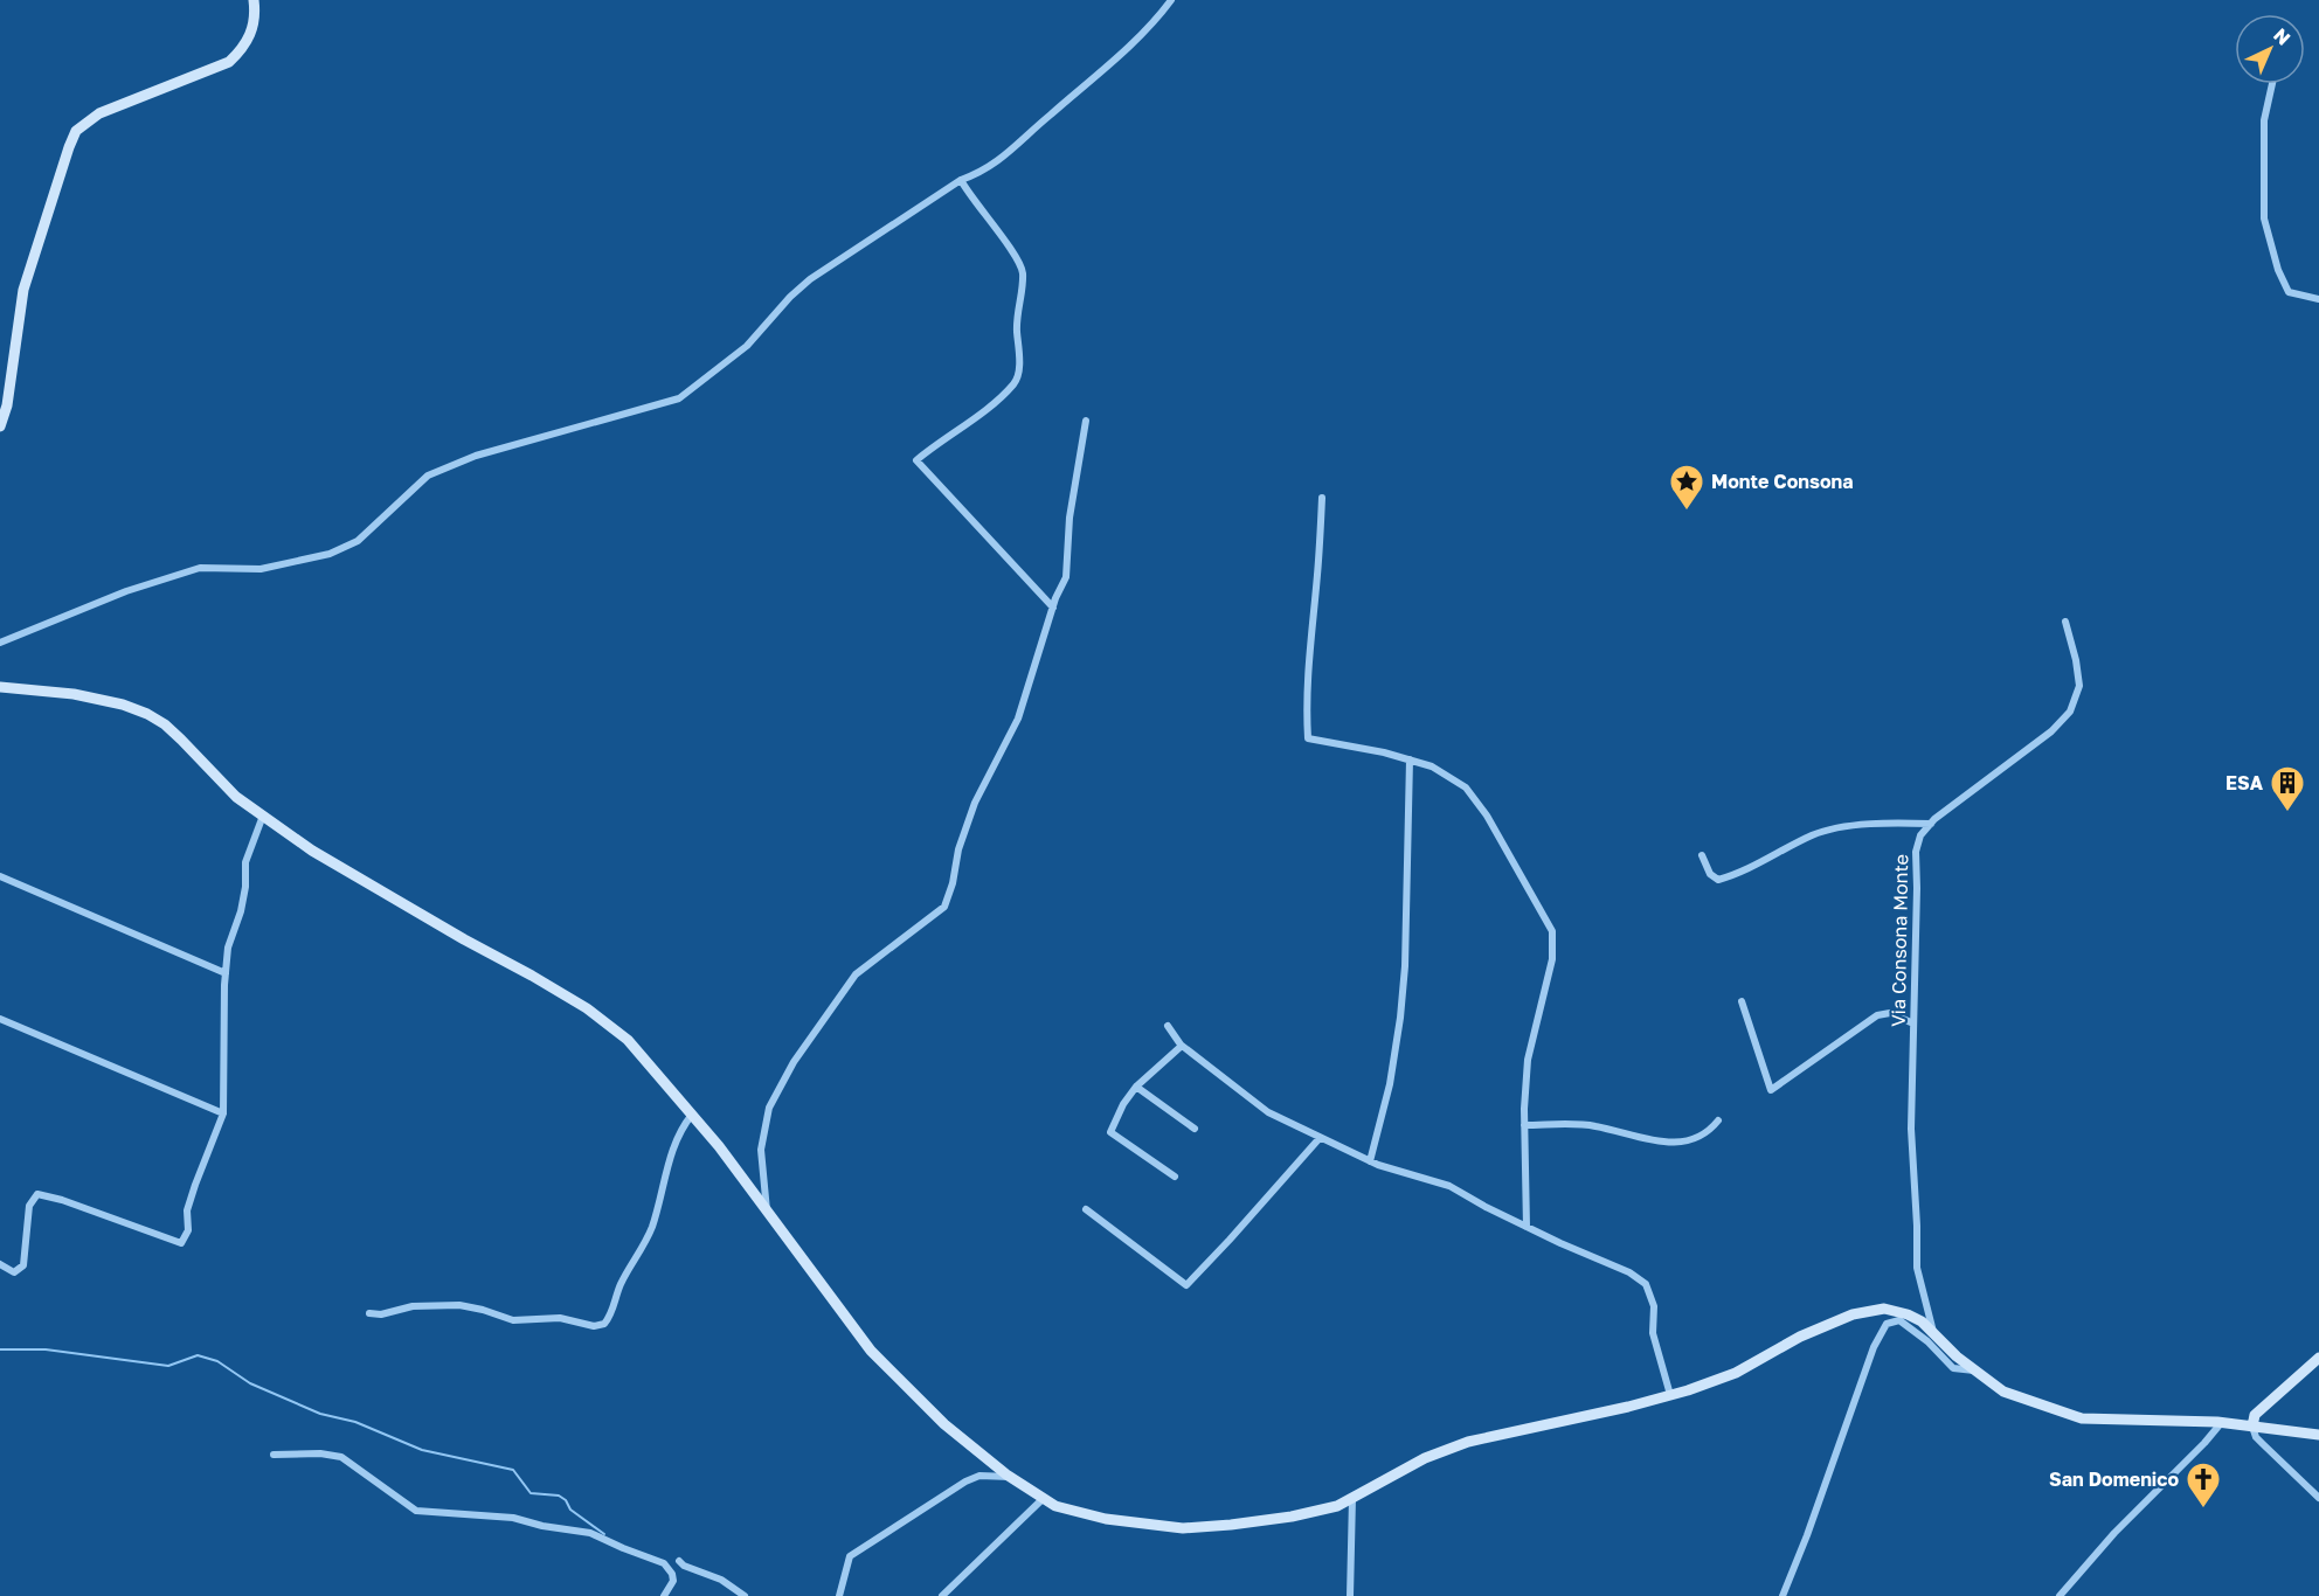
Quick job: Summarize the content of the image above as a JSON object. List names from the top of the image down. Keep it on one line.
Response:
{"streets":{"street":["Via Consona Monte"]},"places":{"place":["Monte Consona"],"building":["ESA"],"church":["San Domenico"]},"north":"top right"}
